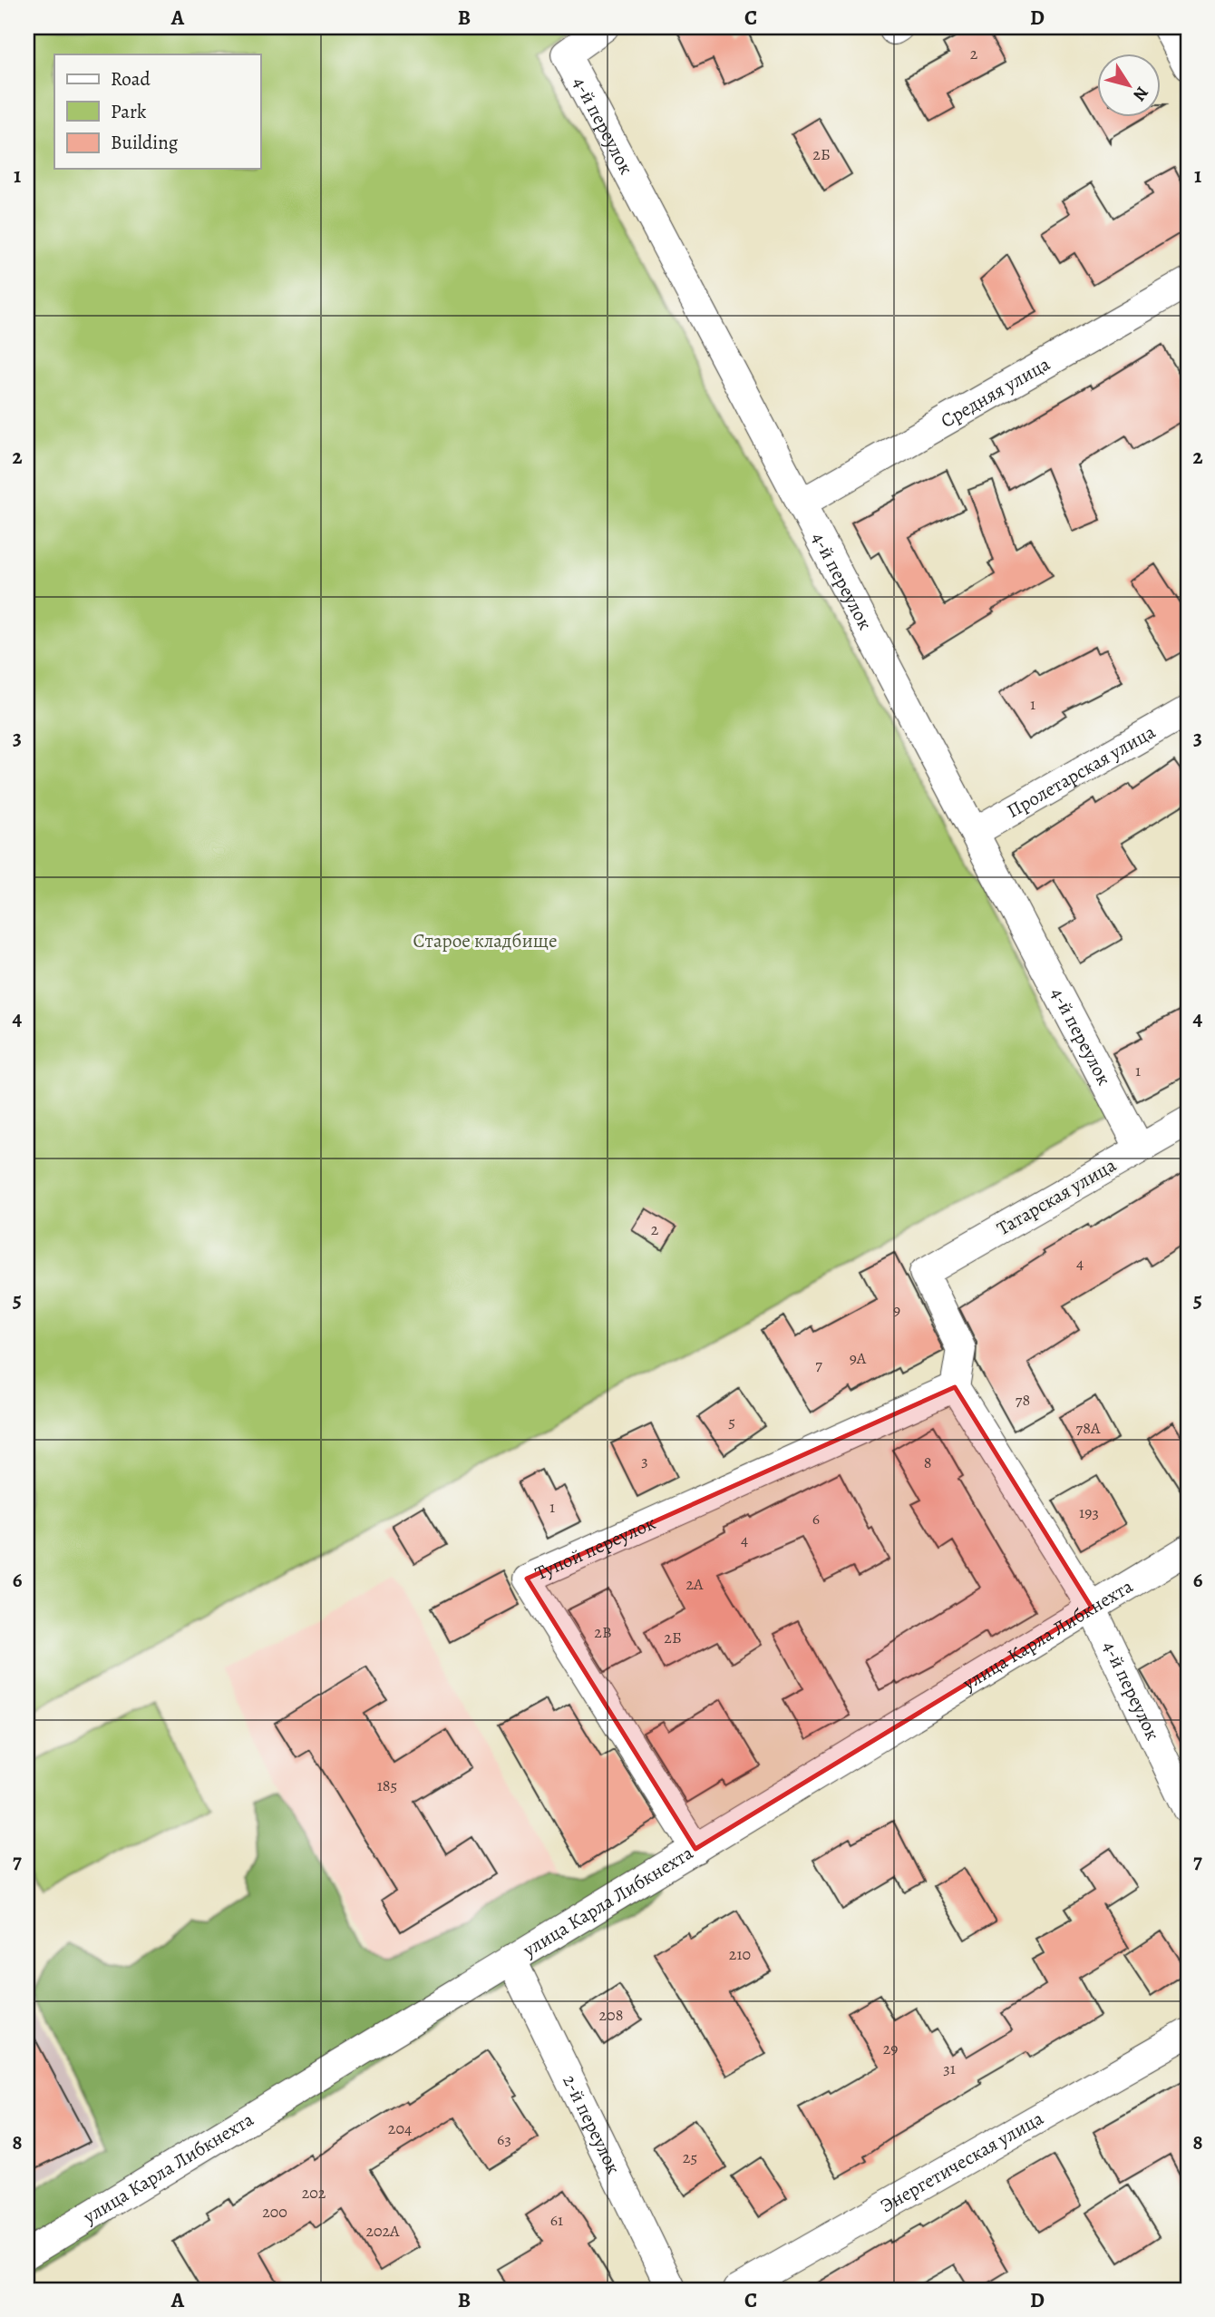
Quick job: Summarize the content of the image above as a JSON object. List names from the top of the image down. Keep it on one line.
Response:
{"streets":{"street":["4-й переулок","Средняя улица","Пролетарская улица","Татарская улица","Тупой переулок","улица Карла Либкнехта","2-й переулок","Энергетическая улица"]},"crossings":[["4-й переулок","Средняя улица"],["4-й переулок","Пролетарская улица"],["4-й переулок","Татарская улица"],["4-й переулок","Тупой переулок"],["4-й переулок","улица Карла Либкнехта"],["Татарская улица","Тупой переулок"],["Тупой переулок","улица Карла Либкнехта"],["улица Карла Либкнехта","2-й переулок"]],"parks":["Старое кладбище"],"house_numbers":["2","2Б","1","1","2","4","9","9А","7","78","5","78А","3","8","1","193","6","4","2А","2В","2Б","185","210","208","29","31","204","63","25","202","200","61","202А"],"legend":["Road","Park","Building"],"north":"bottom right","grid":{"columns":["A","B","C","D"],"rows":["1","2","3","4","5","6","7","8"]}}
